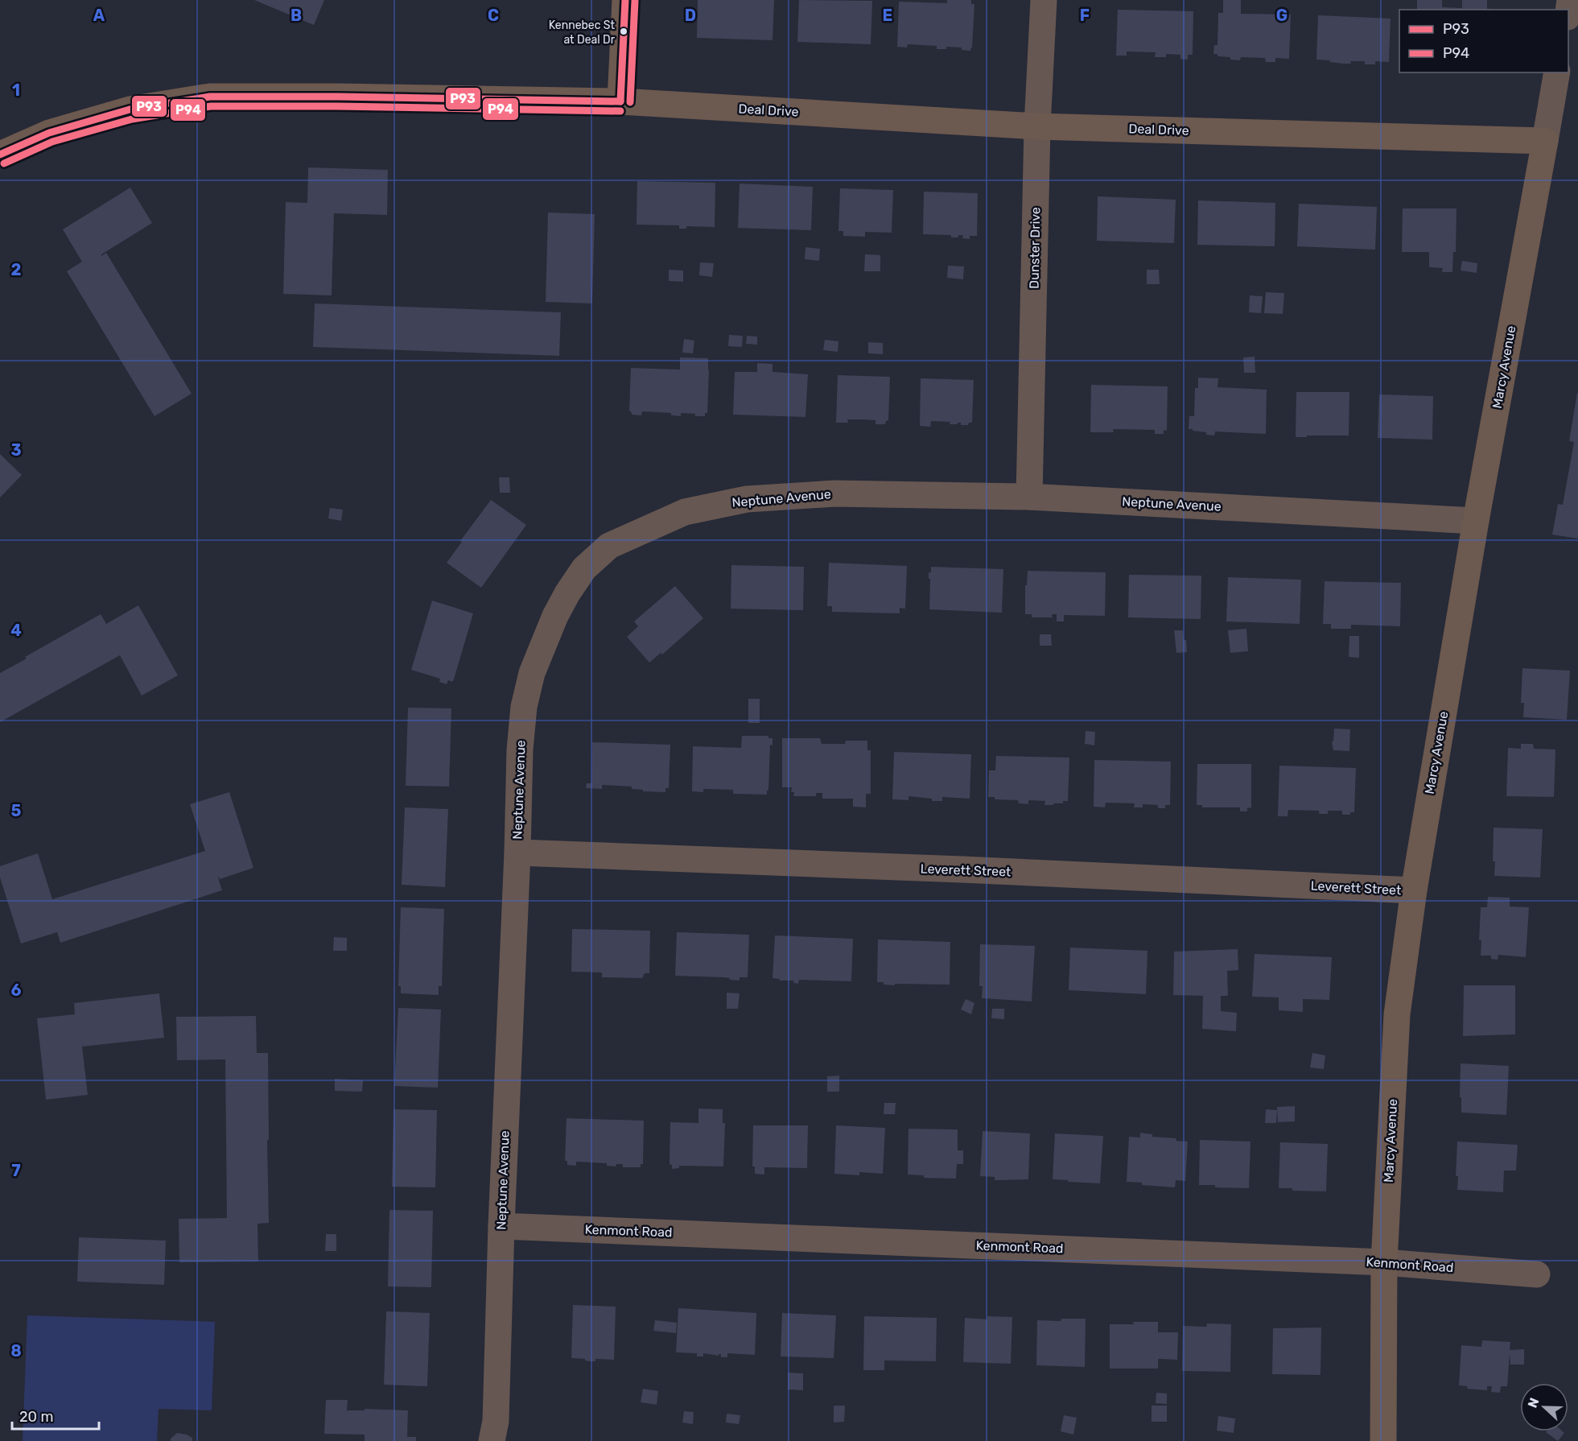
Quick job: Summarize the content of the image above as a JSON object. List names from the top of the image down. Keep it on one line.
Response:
{"streets":{"street":["Deal Drive","Dunster Drive","Marcy Avenue","Neptune Avenue","Leverett Street","Kenmont Road"]},"crossings":[["Deal Drive","Dunster Drive"],["Deal Drive","Marcy Avenue"],["Dunster Drive","Neptune Avenue"],["Marcy Avenue","Neptune Avenue"],["Marcy Avenue","Leverett Street"],["Marcy Avenue","Kenmont Road"],["Neptune Avenue","Leverett Street"],["Neptune Avenue","Kenmont Road"]],"places":["Kennebec St at Deal Dr"],"lines":["transit line P93","transit line P94"],"legend":["P93","P94"],"scale_bar":"20 m","north":"left","grid":{"columns":["A","B","C","D","E","F","G"],"rows":["1","2","3","4","5","6","7","8"]}}
